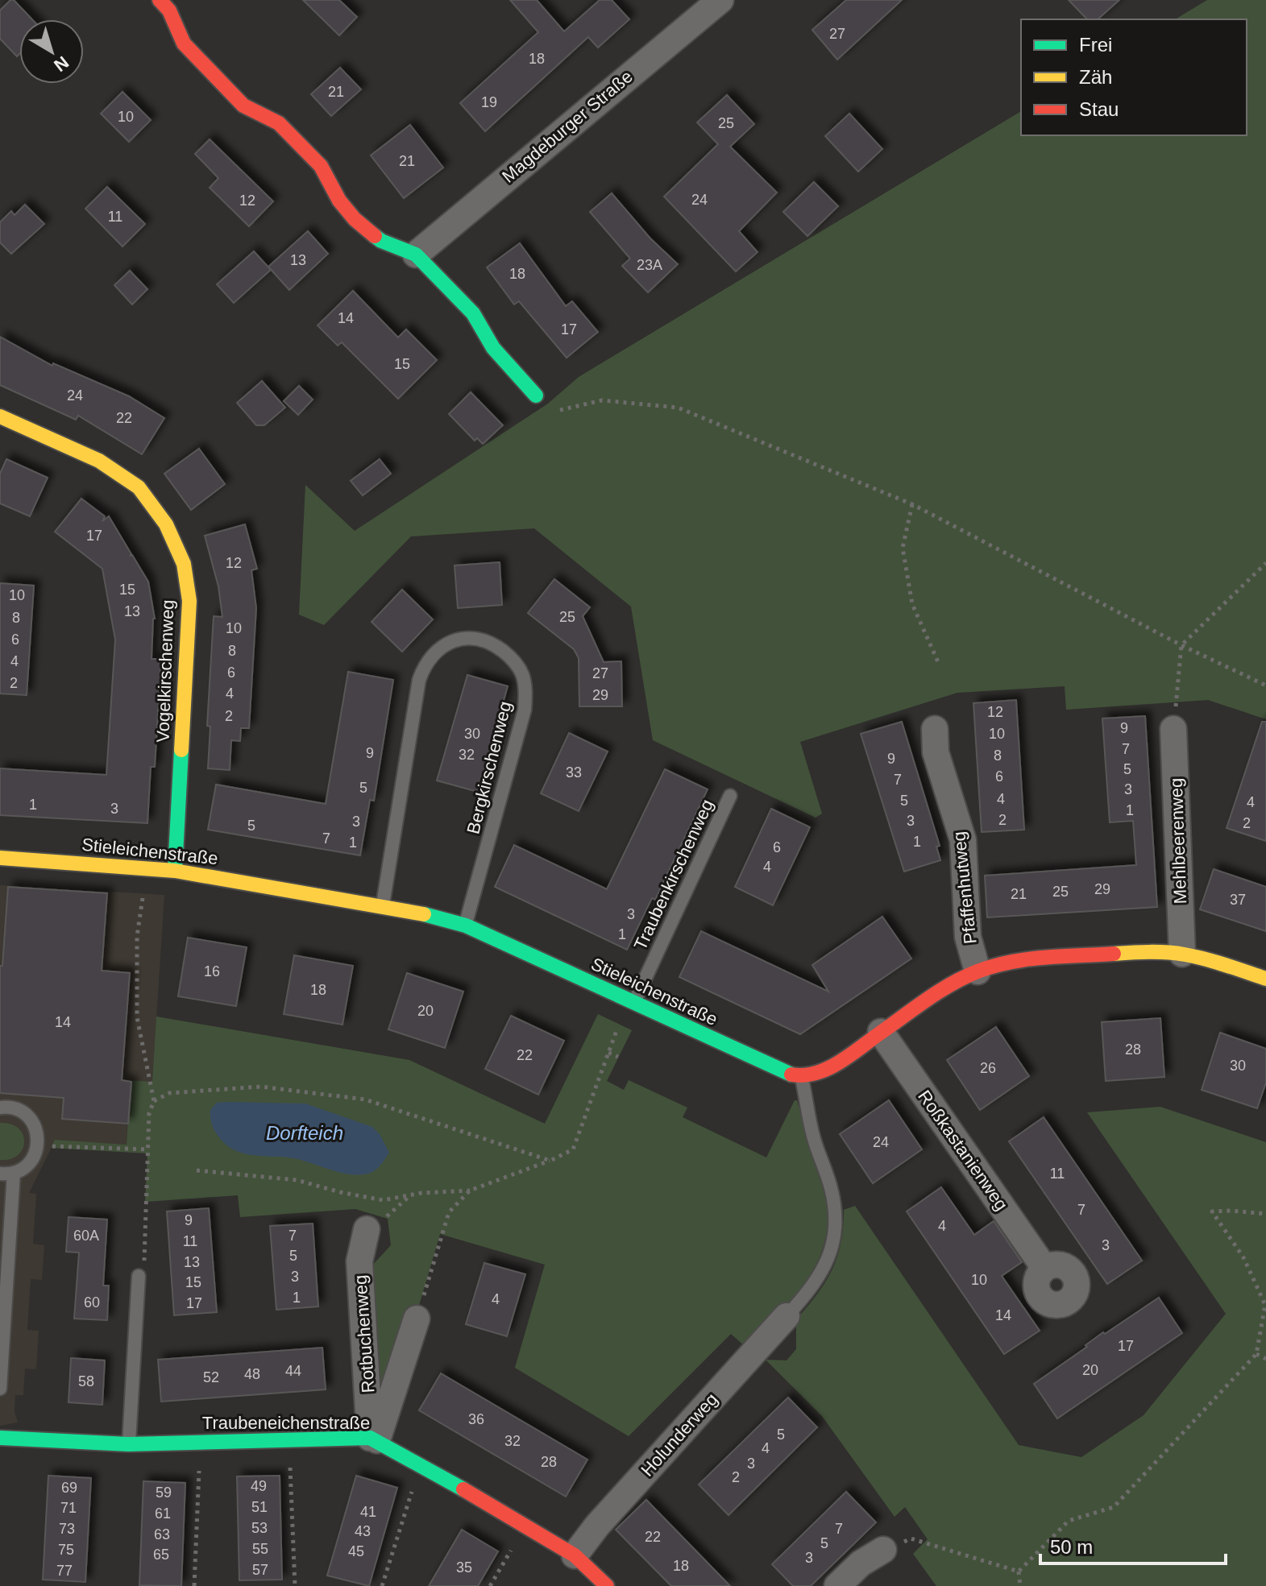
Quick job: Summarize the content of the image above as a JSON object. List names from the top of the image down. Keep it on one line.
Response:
{"streets":{"street":["Magdeburger Straße","Vogelkirschenweg","Mehlbeerenweg","Stieleichenstraße","Pfaffenhutweg","Roßkastanienweg","Rotbuchenweg","Traubeneichenstraße","Holunderweg"],"lane":["Bergkirschenweg","Traubenkirschenweg"]},"crossings":[["Vogelkirschenweg","Stieleichenstraße"],["Bergkirschenweg","Stieleichenstraße"],["Stieleichenstraße","Traubenkirschenweg"],["Rotbuchenweg","Traubeneichenstraße"],["Traubeneichenstraße","Holunderweg"]],"water":["Dorfteich"],"house_numbers":["27","18","21","19","10","25","21","24","12","11","13","23A","18","14","17","15","24","22","17","12","15","10","13","25","8","10","6","8","4","6","27","2","4","29","12","2","9","30","10","7","9","32","8","9","5","33","6","7","5","3","4","5","4","1","3","1","2","3","3","2","5","7","1","1","6","4","29","25","21","37","3","1","16","18","20","14","28","22","30","26","24","11","7","9","4","60A","7","11","3","5","13","3","10","15","1","4","60","17","14","17","20","44","48","52","58","36","5","32","4","28","3","2","49","69","59","51","71","41","61","53","73","7","43","63","22","5","55","75","45","65","3","18","35","57","77"],"legend":["Frei","Zäh","Stau"],"scale_bar":"50 m","north":"bottom right"}
